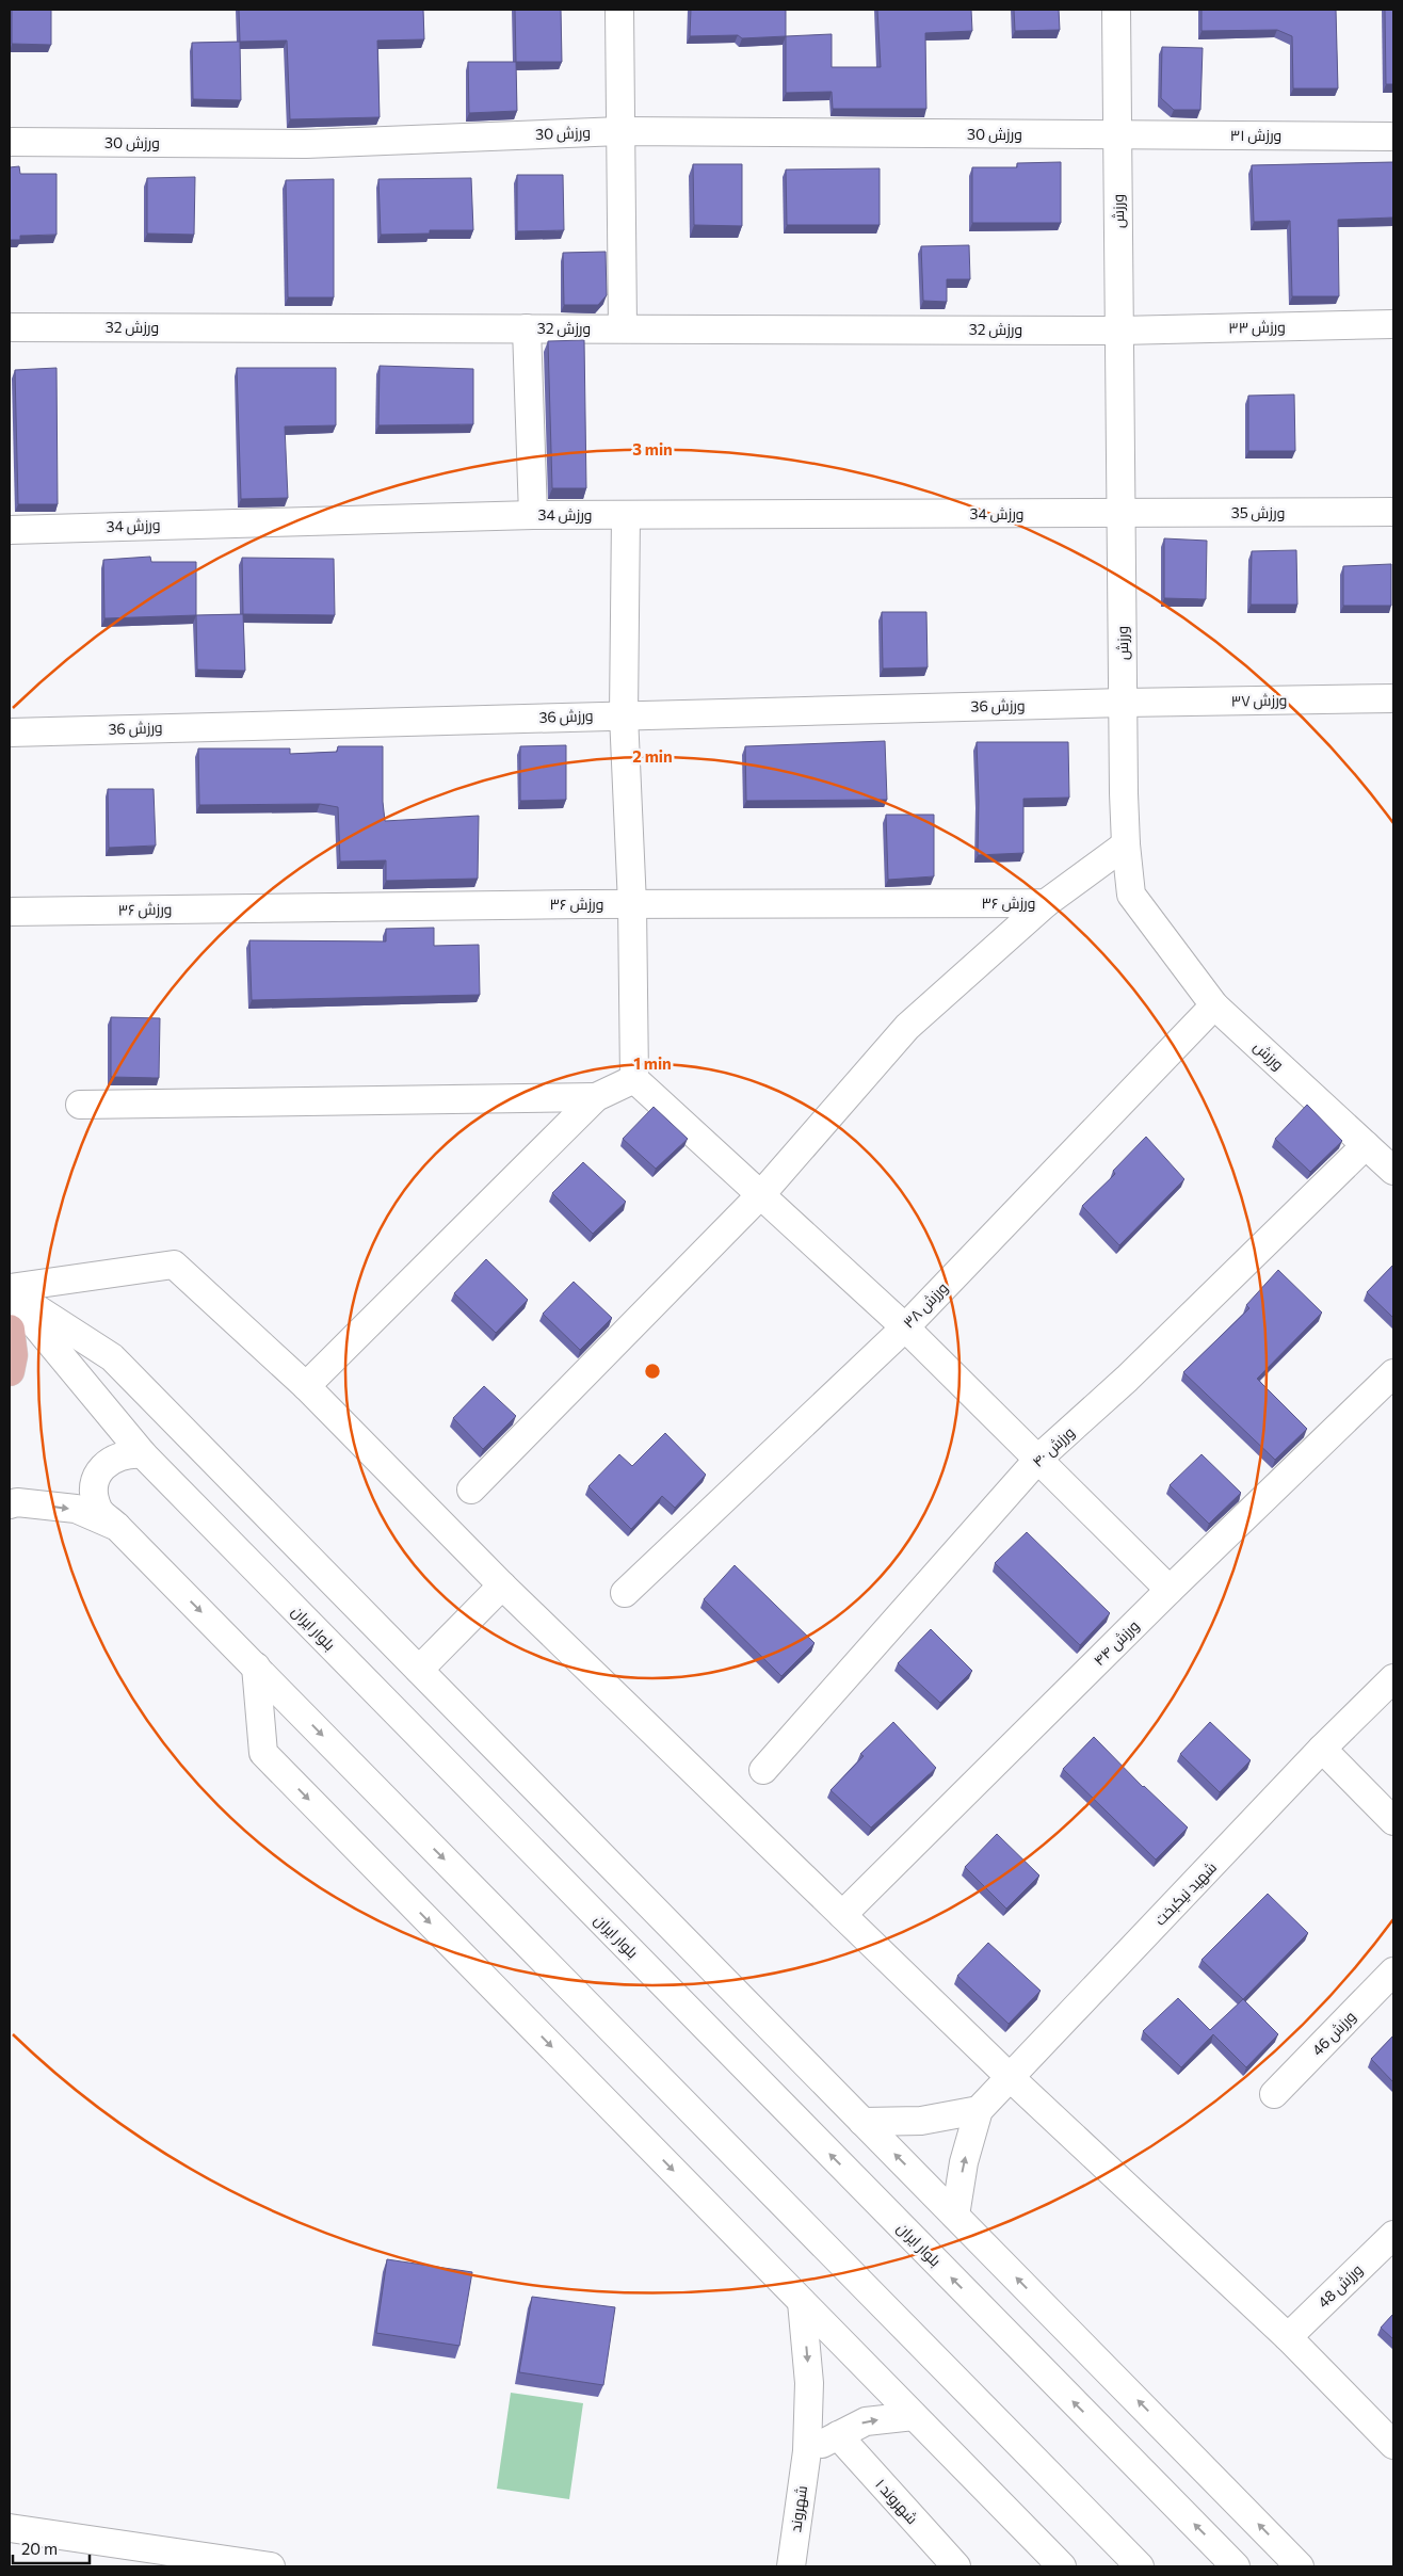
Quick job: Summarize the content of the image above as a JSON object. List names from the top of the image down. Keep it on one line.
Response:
{"streets":{"street":["ورزش 30","ورزش ۳۱","ورزش","ورزش 32","ورزش ۳۳","ورزش 35","ورزش 34","ورزش ۳۷","ورزش 36","ورزش ۳۶","ورزش ۳۸","ورزش ۴۰","بلوار ایران","ورزش ۴۴","شهید نیکبخت","ورزش 46","ورزش 48","شهروند ۱","شهروند"]},"crossings":[["ورزش 30","ورزش ۳۱"],["ورزش 30","ورزش"],["ورزش ۳۱","ورزش"],["ورزش","ورزش 32"],["ورزش","ورزش ۳۳"],["ورزش","ورزش 35"],["ورزش","ورزش 34"],["ورزش","ورزش ۳۷"],["ورزش","ورزش 36"],["ورزش","ورزش ۳۶"],["ورزش","ورزش ۳۸"],["ورزش","ورزش ۴۰"],["ورزش 32","ورزش ۳۳"],["ورزش 35","ورزش 34"],["ورزش ۳۷","ورزش 36"]],"one_way":["شهروند"],"scale_bar":"20 m","rings":["3 min","2 min","1 min"]}
